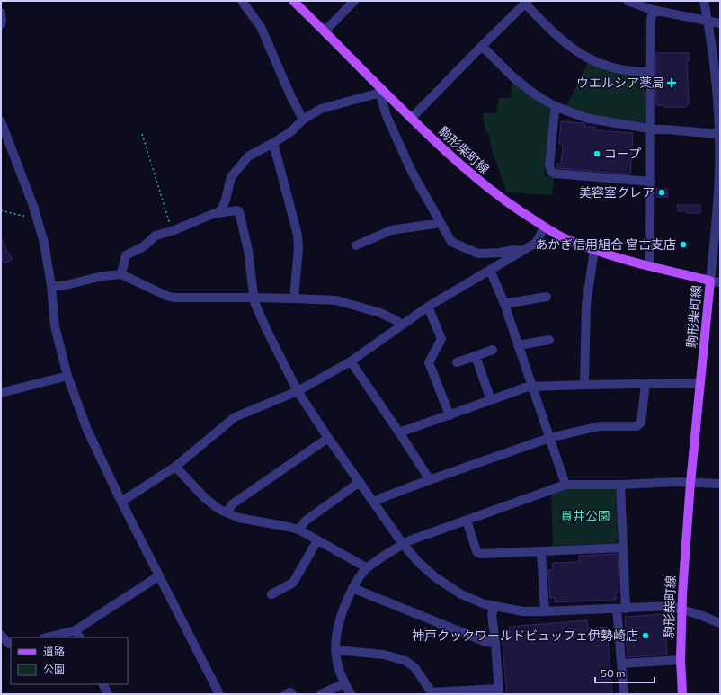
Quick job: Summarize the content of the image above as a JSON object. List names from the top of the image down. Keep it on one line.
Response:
{"streets":{"main road":["駒形柴町線"]},"parks":["貫井公園"],"places":{"health":["ウエルシア薬局"],"other":["コープ","美容室クレア","あかぎ信用組合 宮古支店","神戸クックワールドビュッフェ伊勢崎店"]},"legend":["道路","公園"],"scale_bar":"50 m"}
